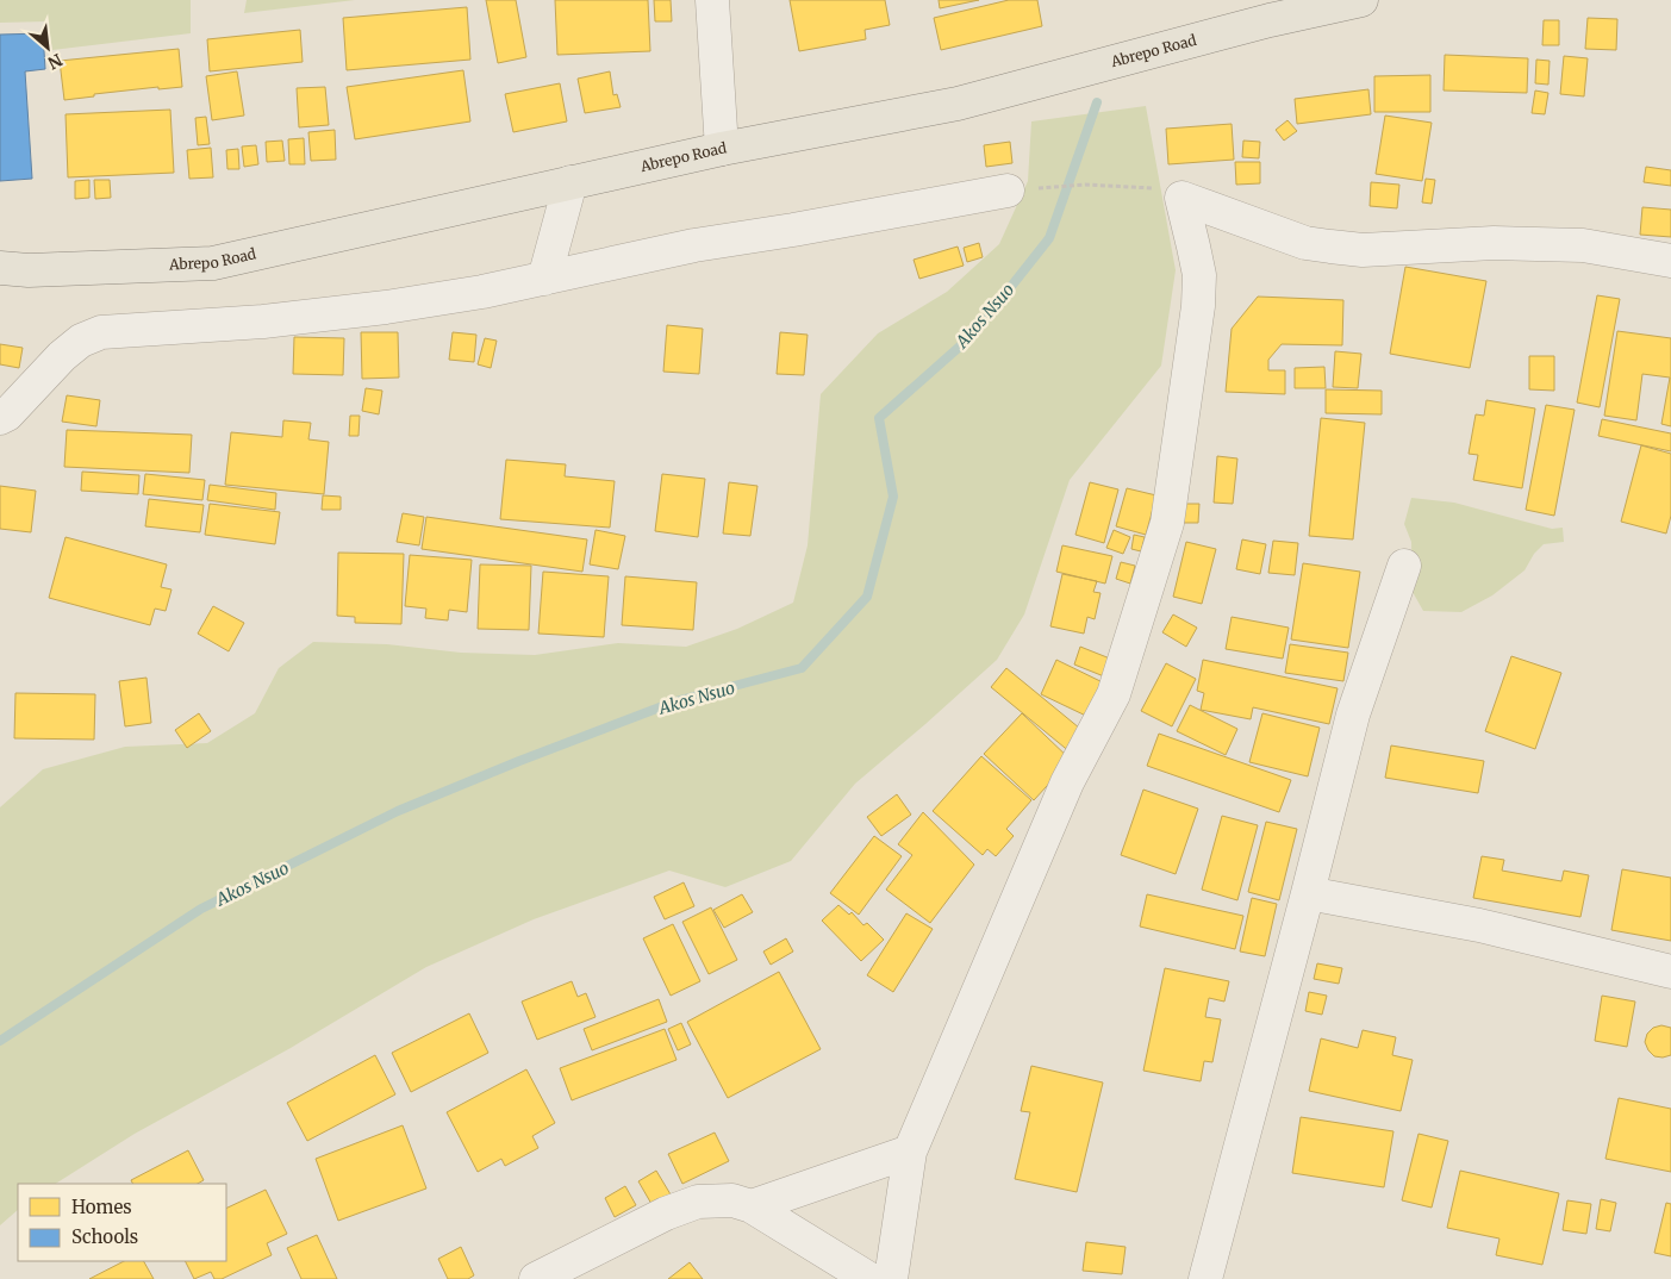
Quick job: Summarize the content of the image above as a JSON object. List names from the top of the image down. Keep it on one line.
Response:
{"streets":{"main road":["Abrepo Road"]},"water":["Akos Nsuo"],"legend":["Homes","Schools"],"north":"bottom right"}
